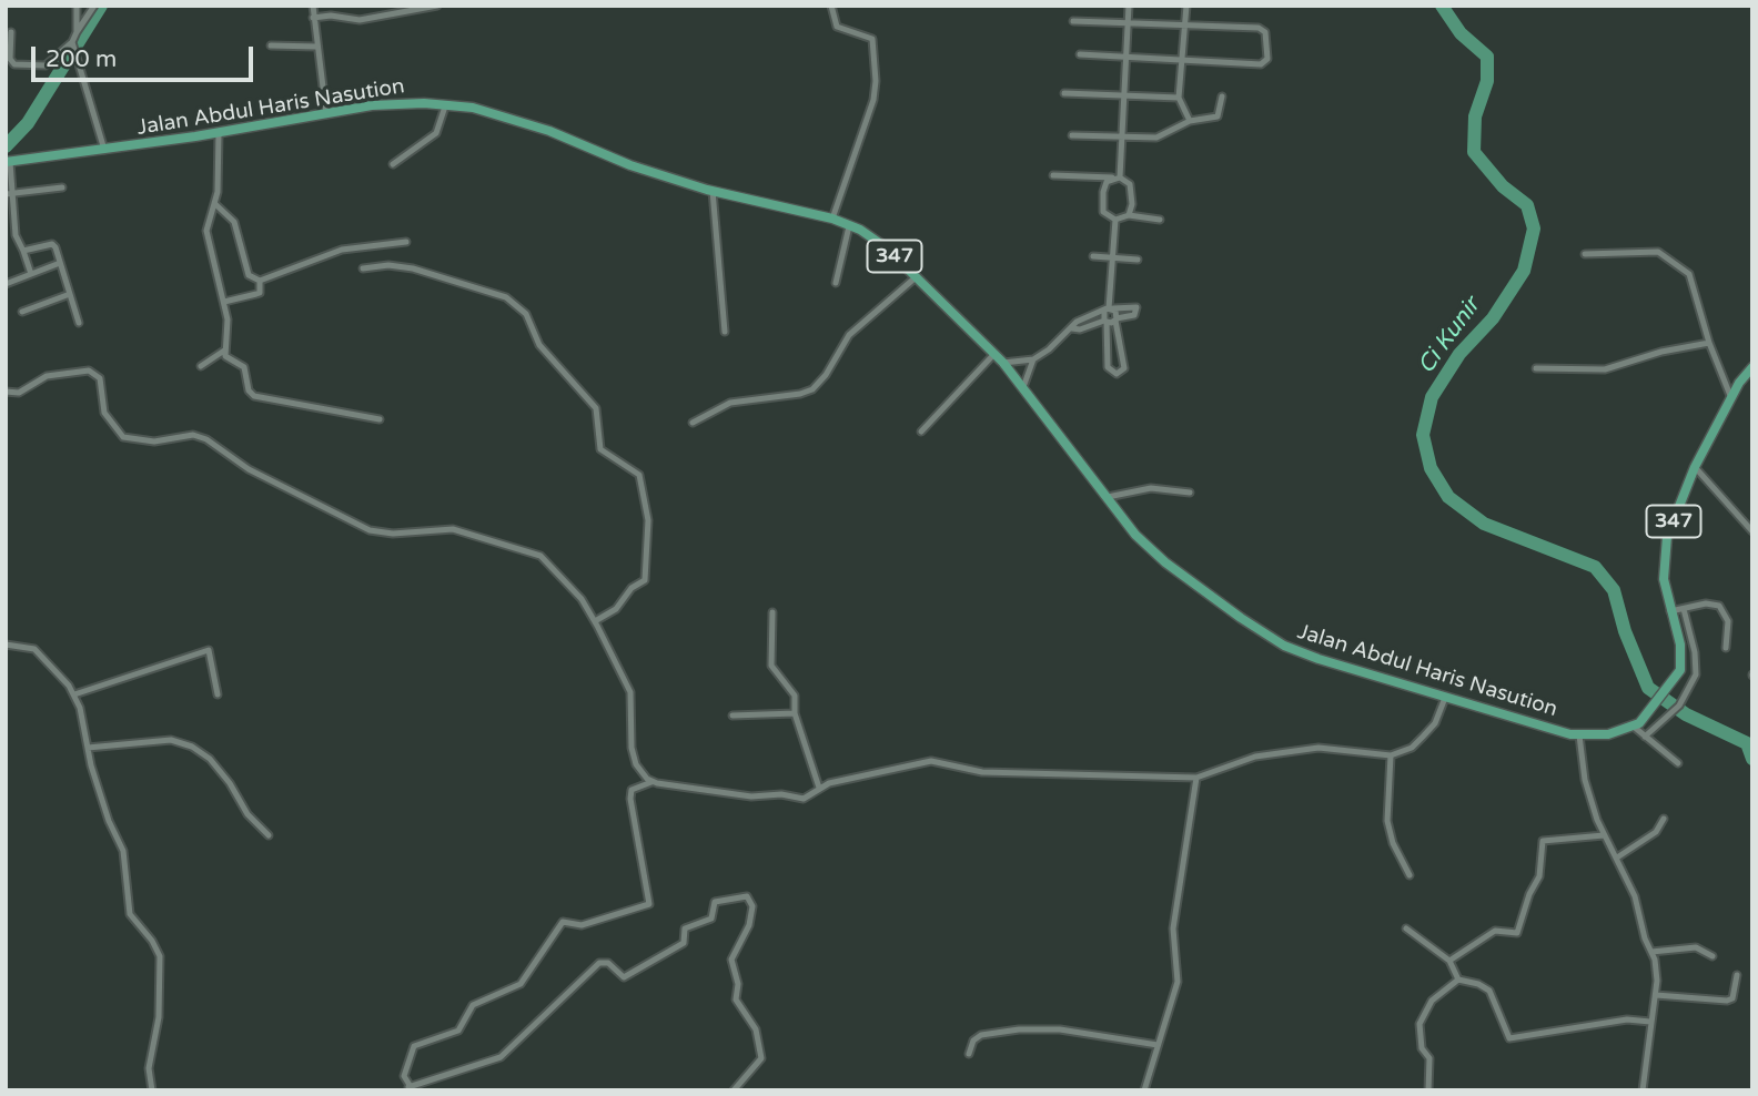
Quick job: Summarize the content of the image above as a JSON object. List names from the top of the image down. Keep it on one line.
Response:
{"streets":{"main road":["Jalan Abdul Haris Nasution","347"]},"crossings":[["Jalan Abdul Haris Nasution","347"]],"water":["Ci Kunir"],"scale_bar":"200 m"}
